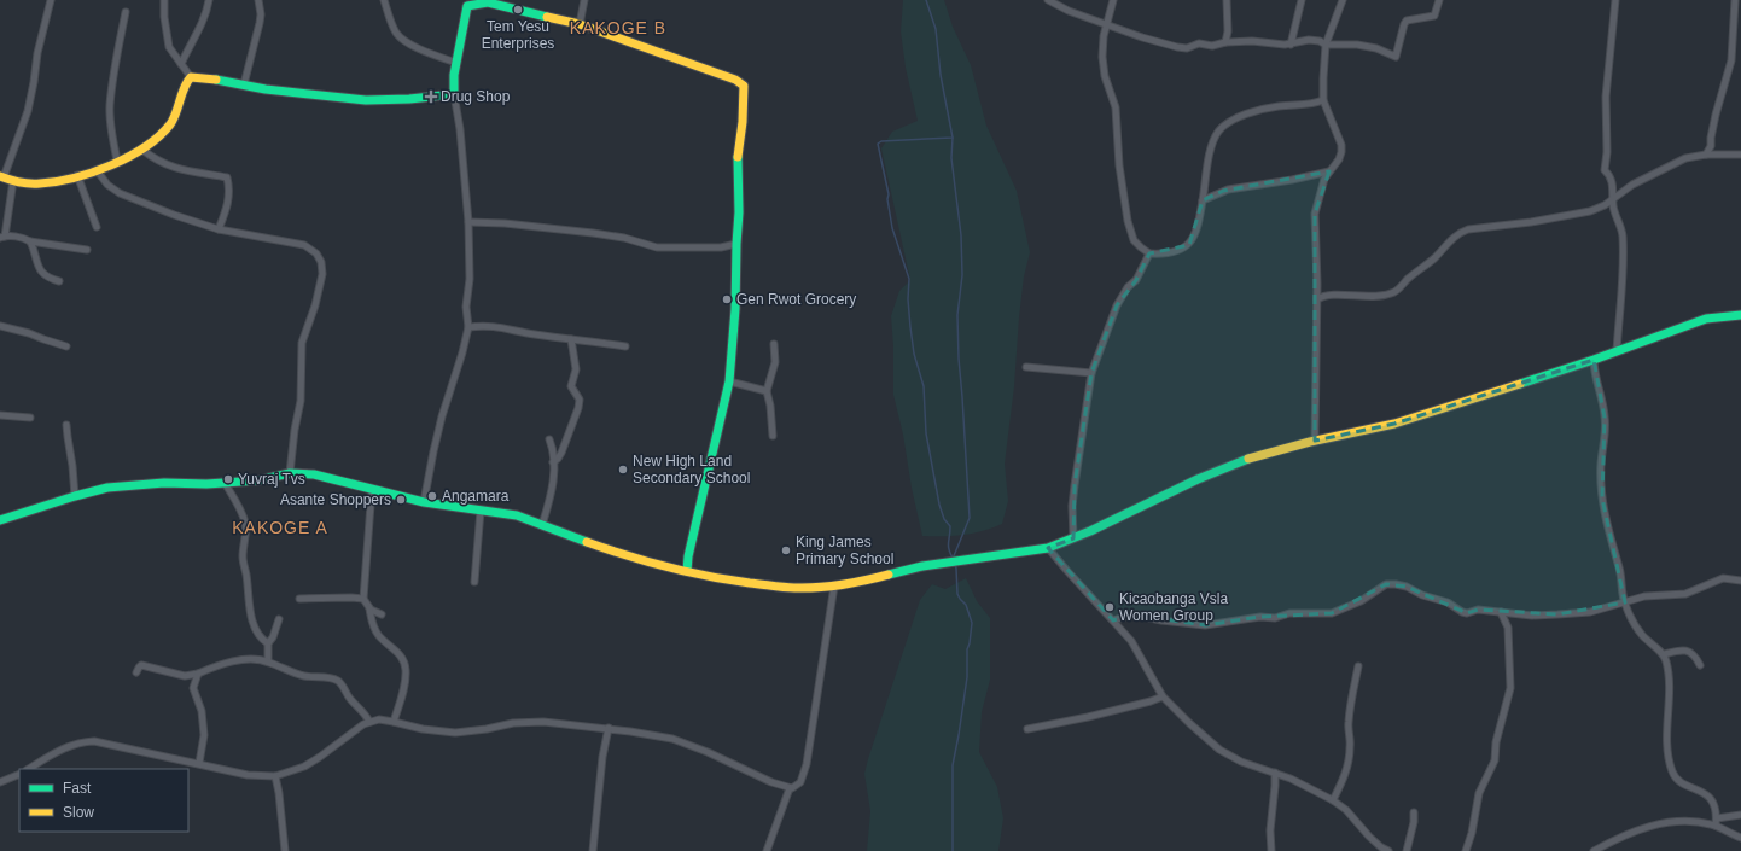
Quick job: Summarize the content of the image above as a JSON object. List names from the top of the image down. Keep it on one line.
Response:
{"districts":["KAKOGE B","KAKOGE A"],"places":{"other":["Tem Yesu Enterprises","Gen Rwot Grocery","New High Land Secondary School","Yuvraj Tvs","Angamara","Asante Shoppers","King James Primary School","Kicaobanga Vsla Women Group"],"health":["Drug Shop"]},"legend":["Fast","Slow"]}
